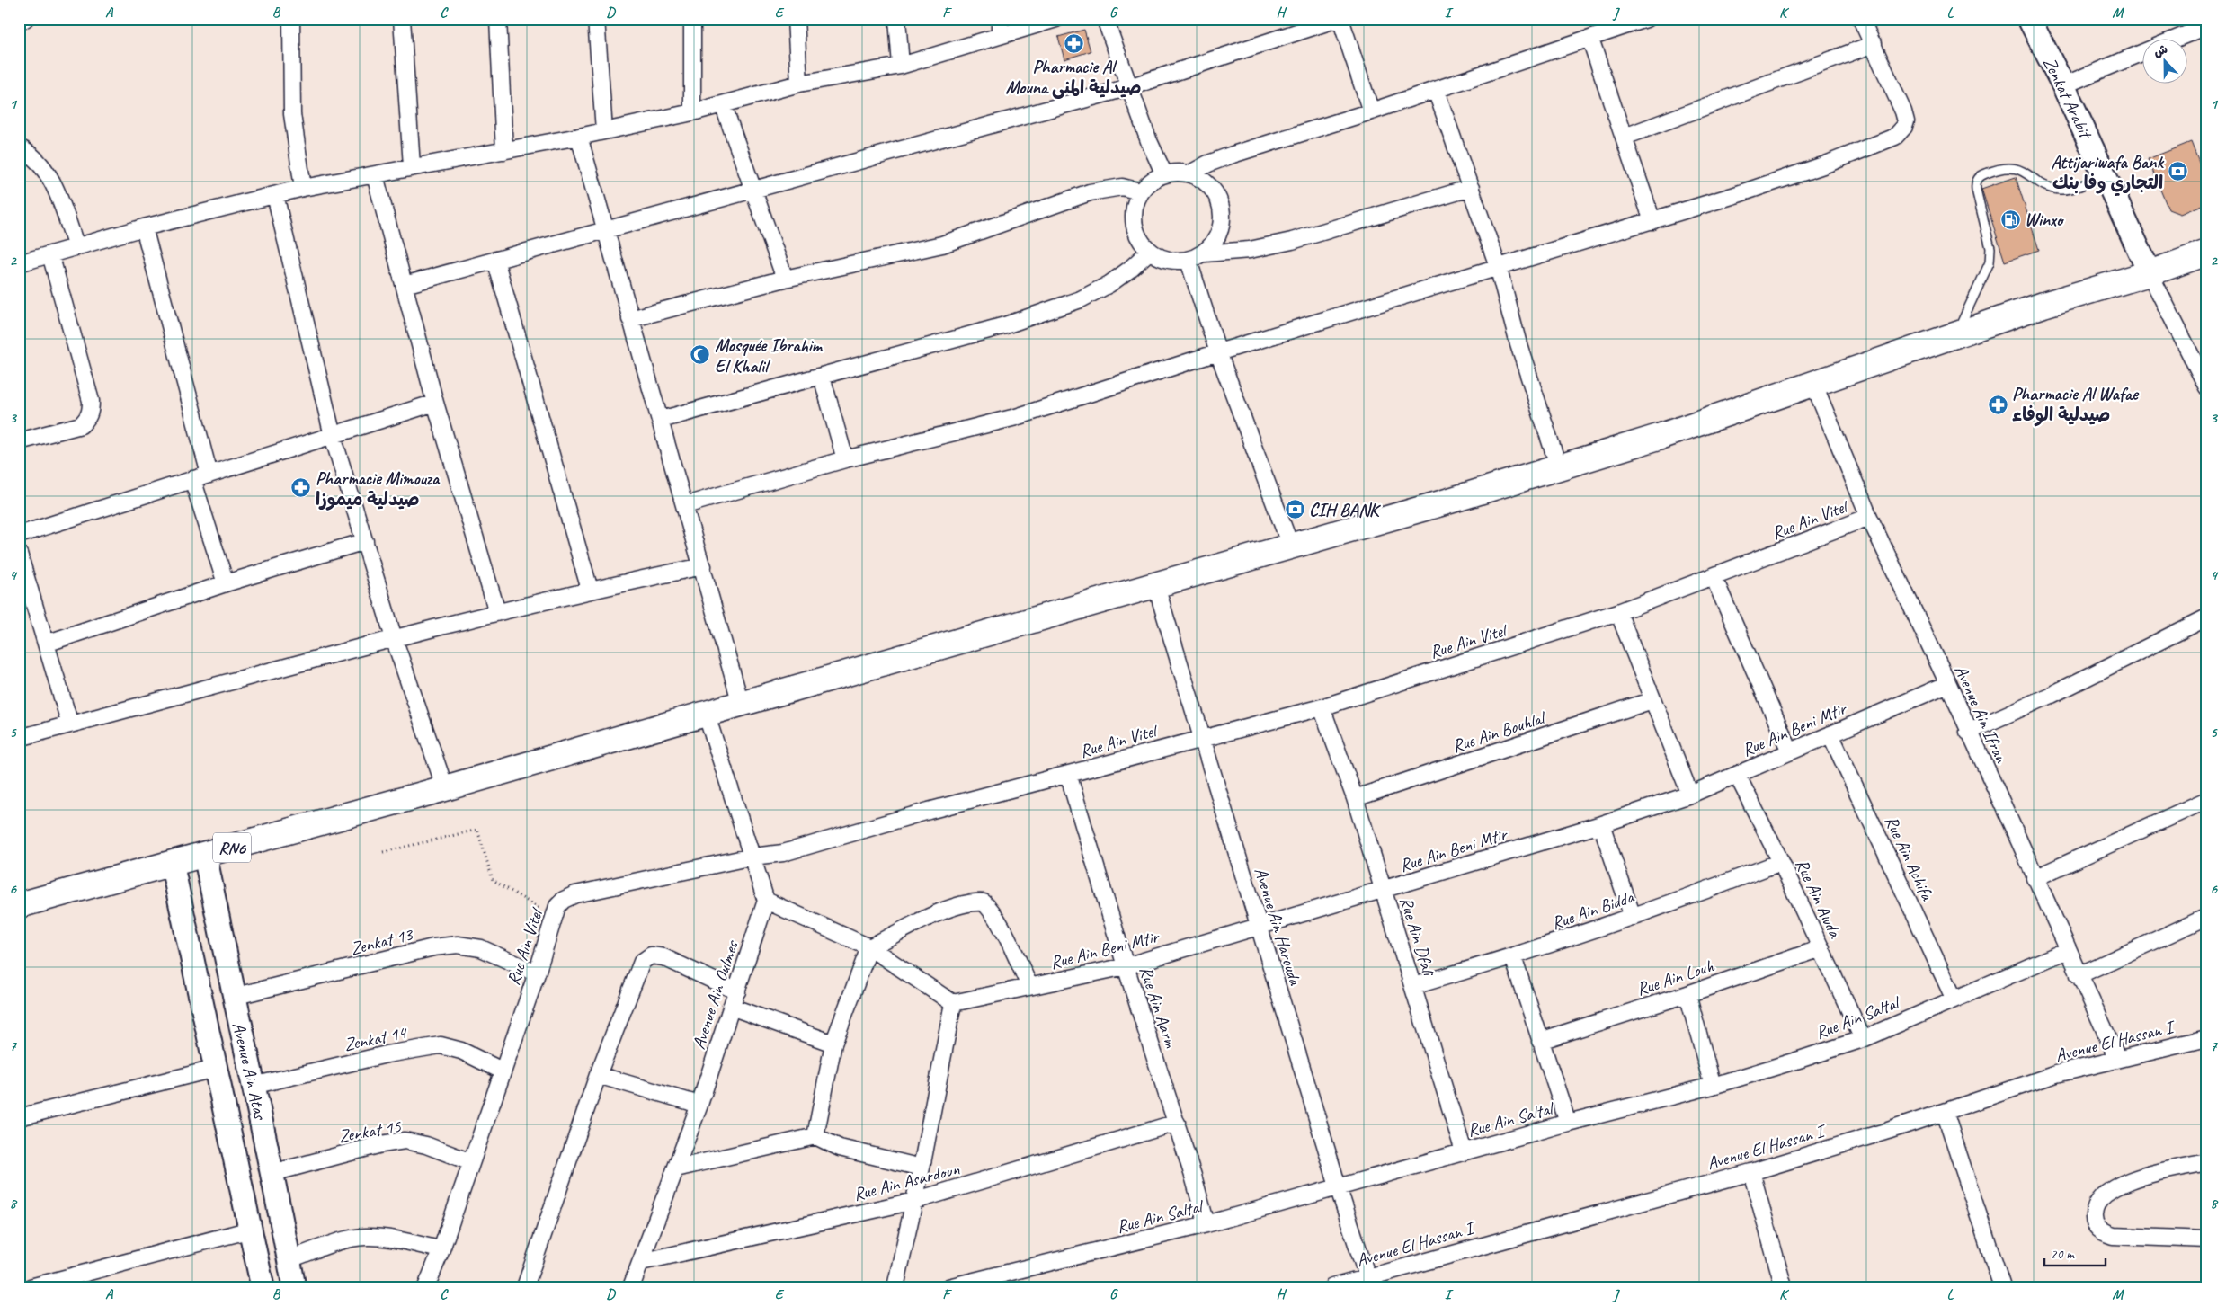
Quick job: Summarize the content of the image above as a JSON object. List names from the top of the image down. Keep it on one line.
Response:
{"streets":{"main road":["RN6"],"street":["Zenkat Arabit","Rue Ain Vitel","Avenue Ain Ifran","Rue Ain Beni Mtir","Rue Ain Bouhlal","Rue Ain Achifa","Rue Ain Awda","Rue Ain Bidda","Avenue Ain Harouda","Rue Ain Dfali","Zenkat 13","Rue Ain Louh","Avenue Ain Oulmes","Rue Ain Aarm","Rue Ain Saltal","Zenkat 14","Avenue El Hassan I","Avenue Ain Atas","Zenkat 15","Rue Ain Asardoun"]},"crossings":[["Zenkat Arabit","RN6"],["Rue Ain Vitel","Avenue Ain Ifran"],["Rue Ain Vitel","Avenue Ain Harouda"],["Rue Ain Vitel","Rue Ain Dfali"],["Rue Ain Vitel","Zenkat 13"],["Rue Ain Vitel","Rue Ain Aarm"],["Rue Ain Vitel","Zenkat 14"],["Rue Ain Vitel","Zenkat 15"],["Avenue Ain Ifran","Rue Ain Beni Mtir"],["Avenue Ain Ifran","RN6"],["Avenue Ain Ifran","Rue Ain Saltal"],["Avenue Ain Ifran","Avenue El Hassan I"],["Rue Ain Beni Mtir","Rue Ain Achifa"],["Rue Ain Beni Mtir","Rue Ain Awda"],["Rue Ain Beni Mtir","Avenue Ain Harouda"],["Rue Ain Beni Mtir","Rue Ain Dfali"],["Rue Ain Beni Mtir","Rue Ain Aarm"],["Rue Ain Bouhlal","Rue Ain Dfali"],["RN6","Avenue Ain Harouda"],["RN6","Avenue Ain Atas"],["Rue Ain Achifa","Rue Ain Saltal"],["Rue Ain Awda","Rue Ain Bidda"],["Rue Ain Awda","Rue Ain Louh"],["Rue Ain Awda","Rue Ain Saltal"],["Rue Ain Bidda","Rue Ain Dfali"],["Avenue Ain Harouda","Rue Ain Saltal"],["Avenue Ain Harouda","Avenue El Hassan I"],["Rue Ain Dfali","Rue Ain Saltal"],["Zenkat 13","Avenue Ain Atas"],["Avenue Ain Oulmes","Rue Ain Asardoun"],["Rue Ain Aarm","Rue Ain Saltal"],["Rue Ain Aarm","Rue Ain Asardoun"],["Zenkat 14","Avenue Ain Atas"],["Avenue Ain Atas","Zenkat 15"]],"places":{"pharmacy":["Pharmacie Al Mouna صيدلية المنى","Pharmacie Al Wafae صيدلية الوفاء","Pharmacie Mimouza صيدلية ميموزا"],"bank":["Attijariwafa Bank التجاري وفا بنك","CIH BANK"],"fuel station":["Winxo"],"mosque":["Mosquée Ibrahim El Khalil"]},"scale_bar":"20 m","north":"top","grid":{"columns":["A","B","C","D","E","F","G","H","I","J","K","L","M"],"rows":["1","2","3","4","5","6","7","8"]}}
